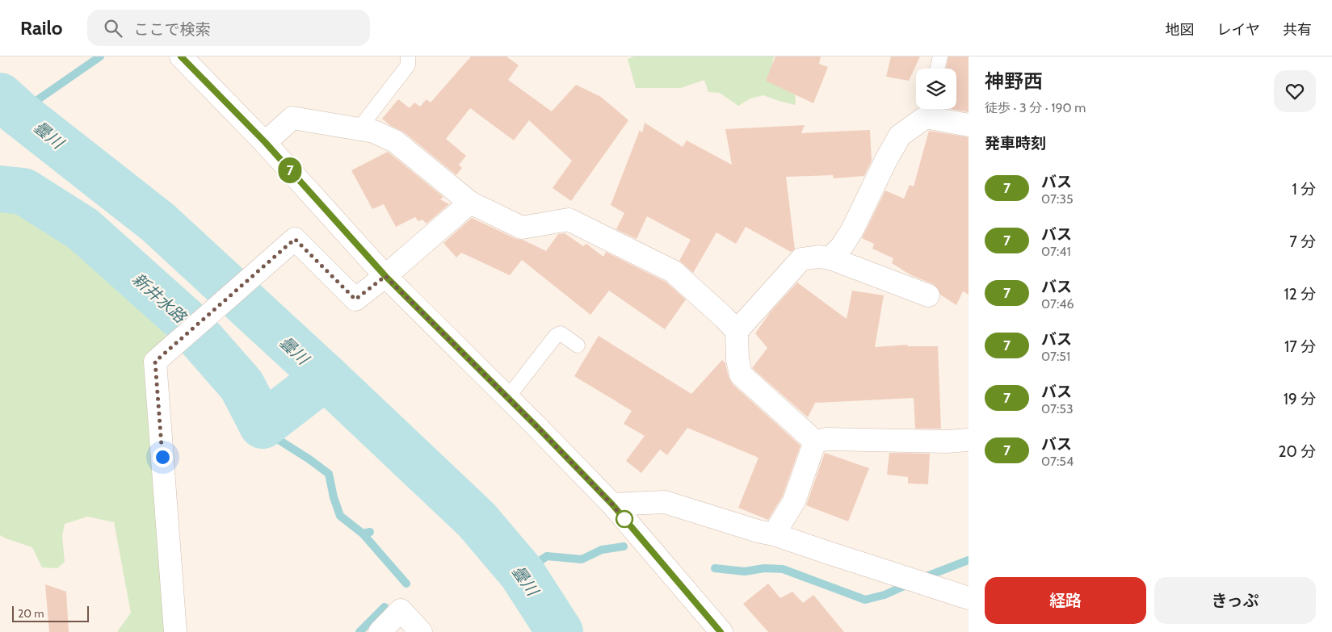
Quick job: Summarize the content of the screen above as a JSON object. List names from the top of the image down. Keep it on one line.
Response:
{"water":["曇川","新井水路"],"lines":["bus line 7"],"scale_bar":"20 m","page":{"header":"Railo","search":"ここで検索","nav":["地図","レイヤ","共有"],"on_map":"7","heading":[["神野西","徒歩 · 3 分 · 190 m"],"発車時刻"],"list":[{"mark":"7","name":"バス","note":"07:35","value":"1 分"},{"mark":"7","name":"バス","note":"07:41","value":"7 分"},{"mark":"7","name":"バス","note":"07:46","value":"12 分"},{"mark":"7","name":"バス","note":"07:51","value":"17 分"},{"mark":"7","name":"バス","note":"07:53","value":"19 分"},{"mark":"7","name":"バス","note":"07:54","value":"20 分"}],"buttons":["経路","きっぷ"],"scale":"20 m"}}
